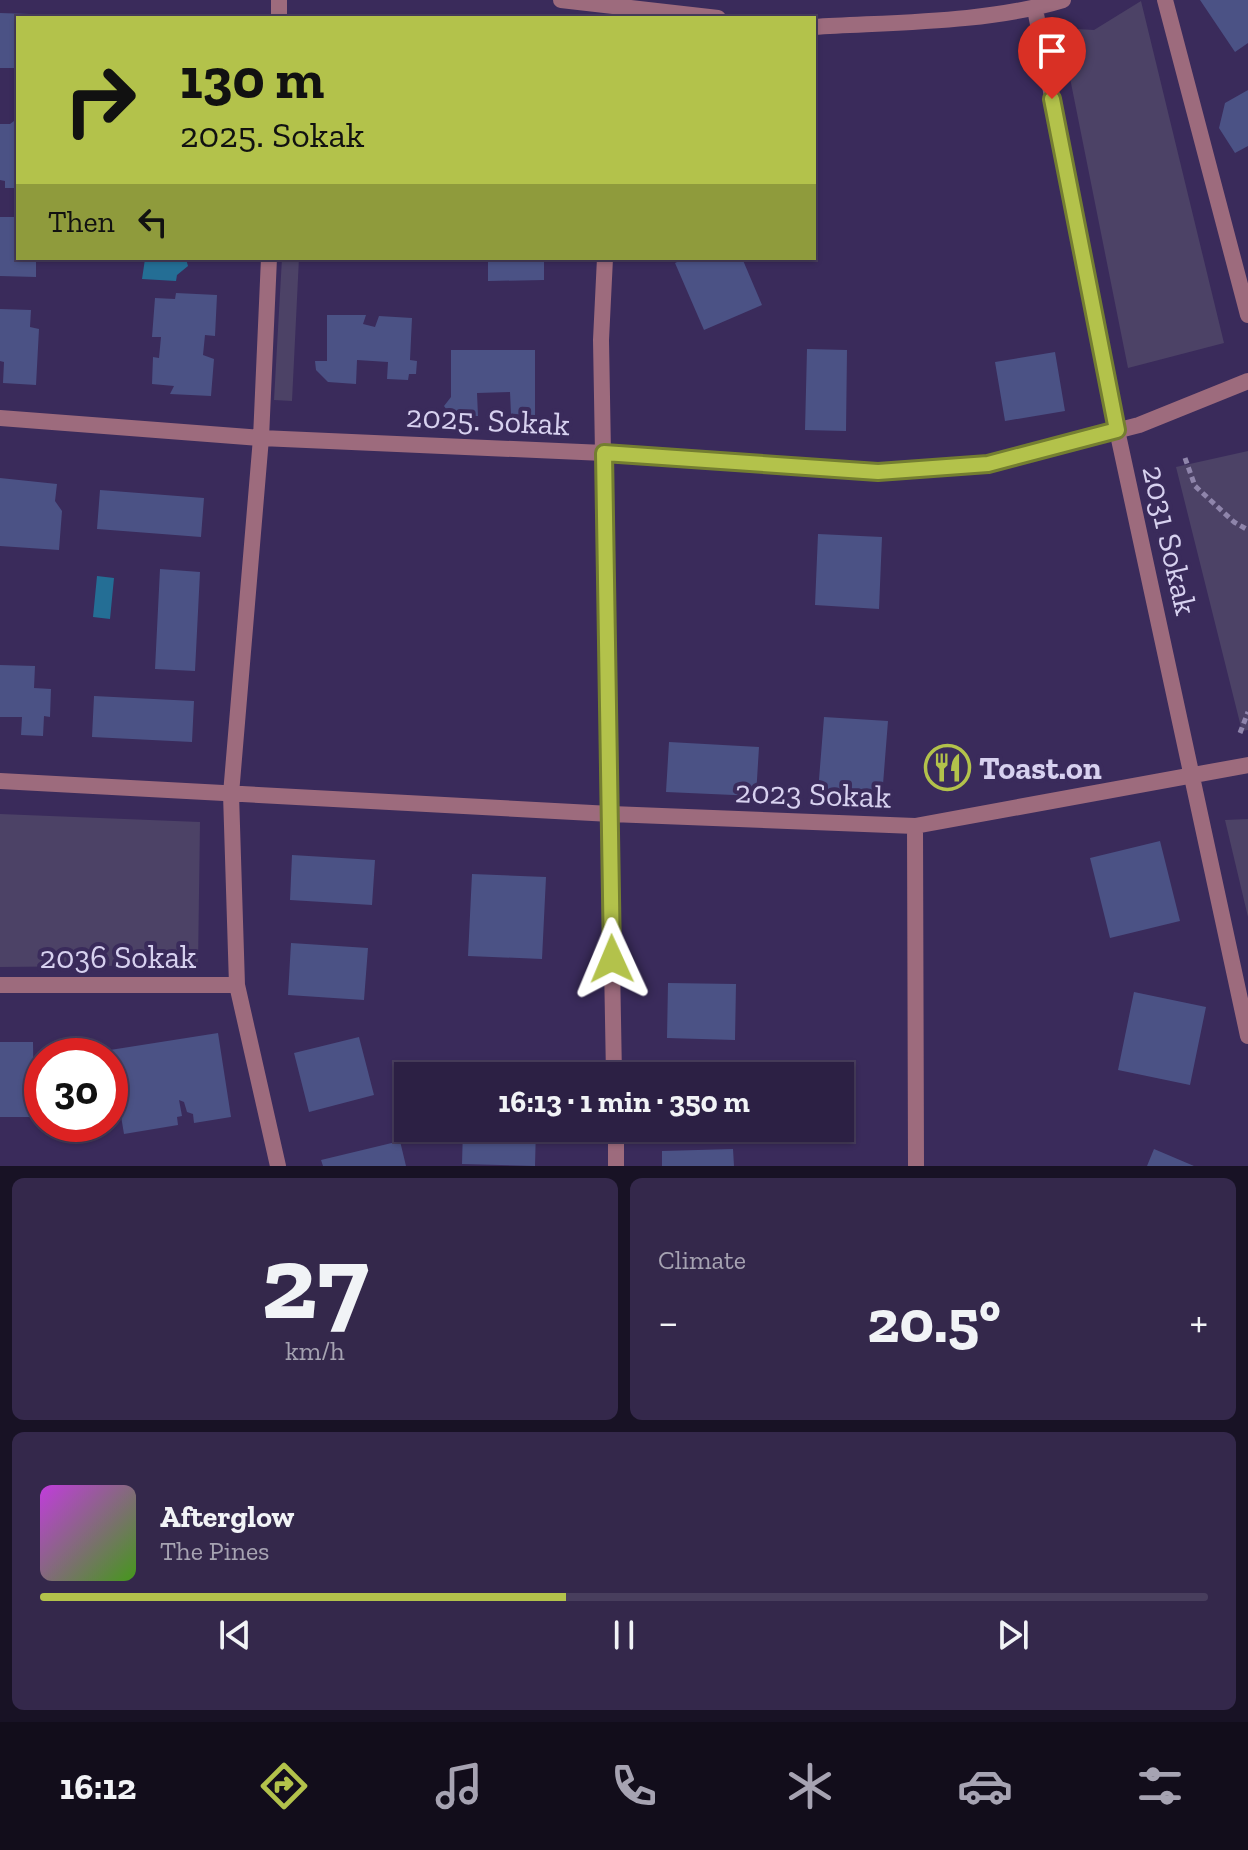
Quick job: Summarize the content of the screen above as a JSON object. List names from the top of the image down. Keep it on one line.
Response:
{"streets":{"street":["2025. Sokak","2031 Sokak","2023 Sokak","2036 Sokak"]},"crossings":[["2025. Sokak","2031 Sokak"],["2031 Sokak","2023 Sokak"]],"places":{"restaurant":["Toast.on"]},"page":{"turn":["130 m","2025. Sokak"],"then":"Then","limit":"30","trip":"16:13 · 1 min · 350 m","tile":[["27","km/h"],"Climate"],"heat":["−","20.5°","+"],"song":["Afterglow","The Pines"],"tabs":"16:12"}}
